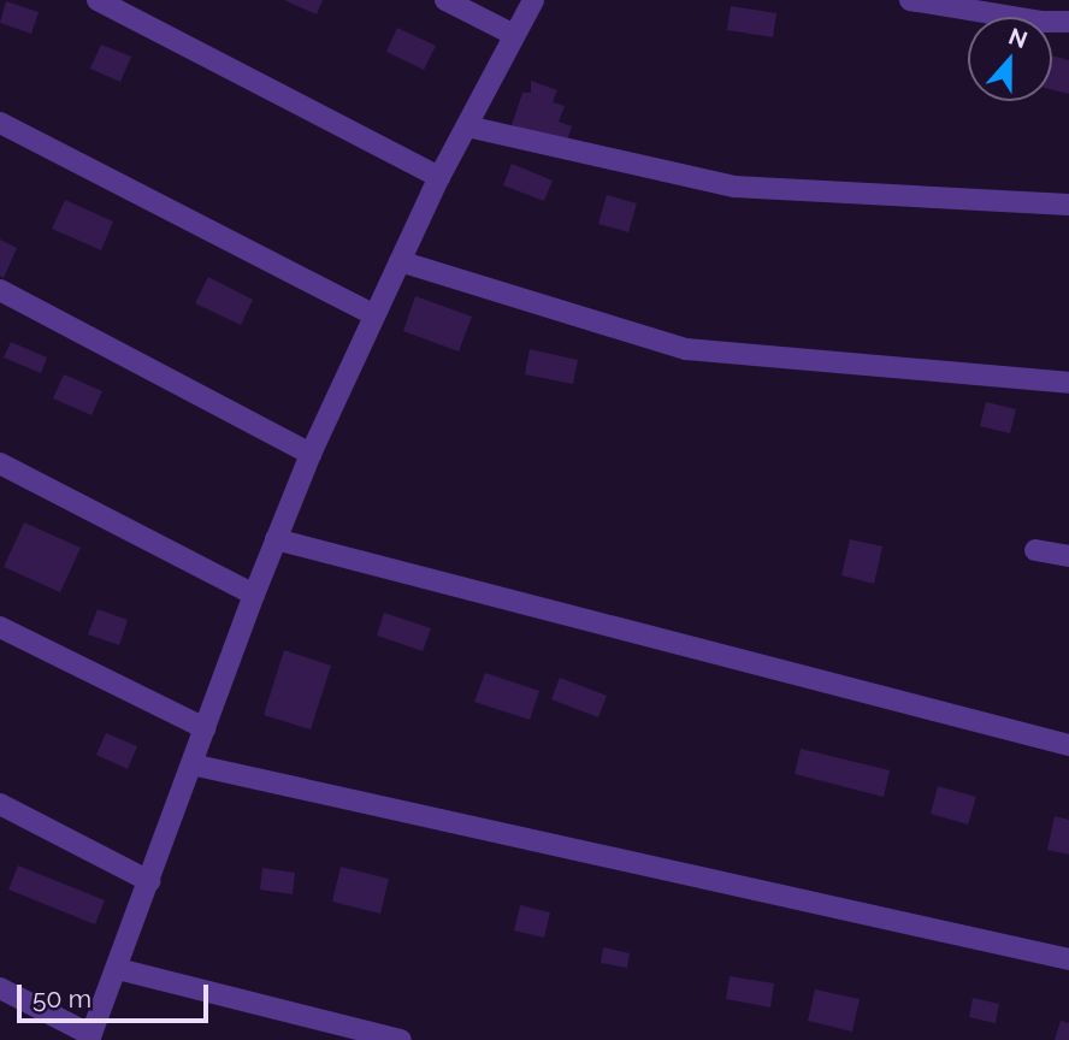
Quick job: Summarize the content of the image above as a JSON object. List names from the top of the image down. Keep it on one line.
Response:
{"scale_bar":"50 m","north":"top"}
